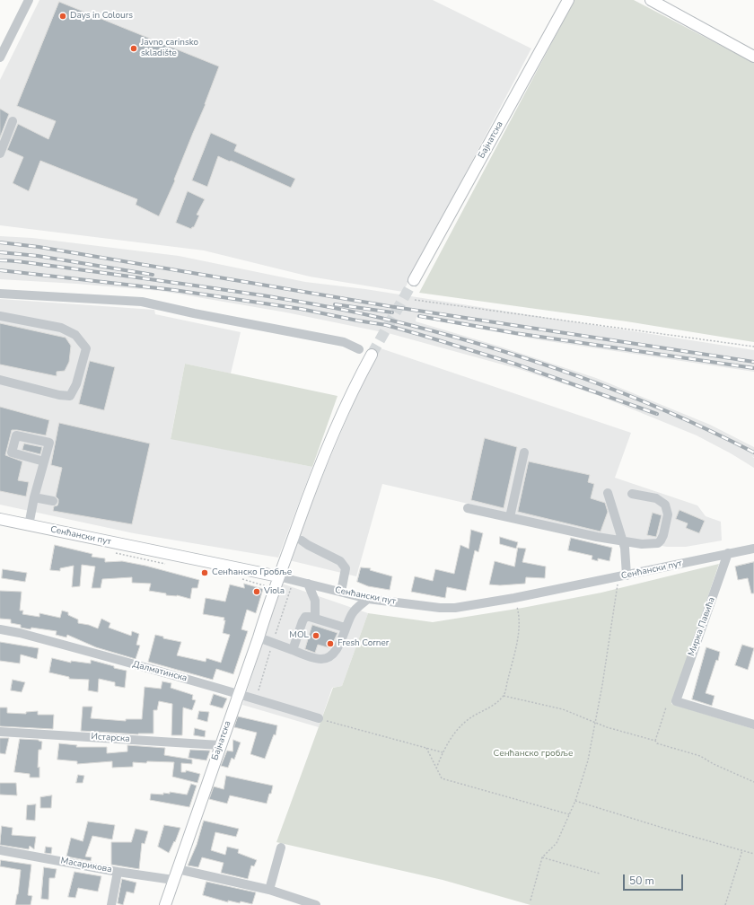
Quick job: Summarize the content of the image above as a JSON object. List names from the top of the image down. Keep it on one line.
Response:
{"streets":{"main road":["Бајнатска","Сенћански пут"],"street":["Мирка Павића","Далматинска","Истарска","Масарикова"]},"crossings":[["Бајнатска","Сенћански пут"],["Бајнатска","Далматинска"],["Бајнатска","Истарска"],["Бајнатска","Масарикова"],["Сенћански пут","Мирка Павића"]],"parks":["Сенћанско гробље"],"places":["Days in Colours","Javno carinsko skladište","Сенћанско Гробље","Viola","MOL","Fresh Corner"],"scale_bar":"50 m"}
